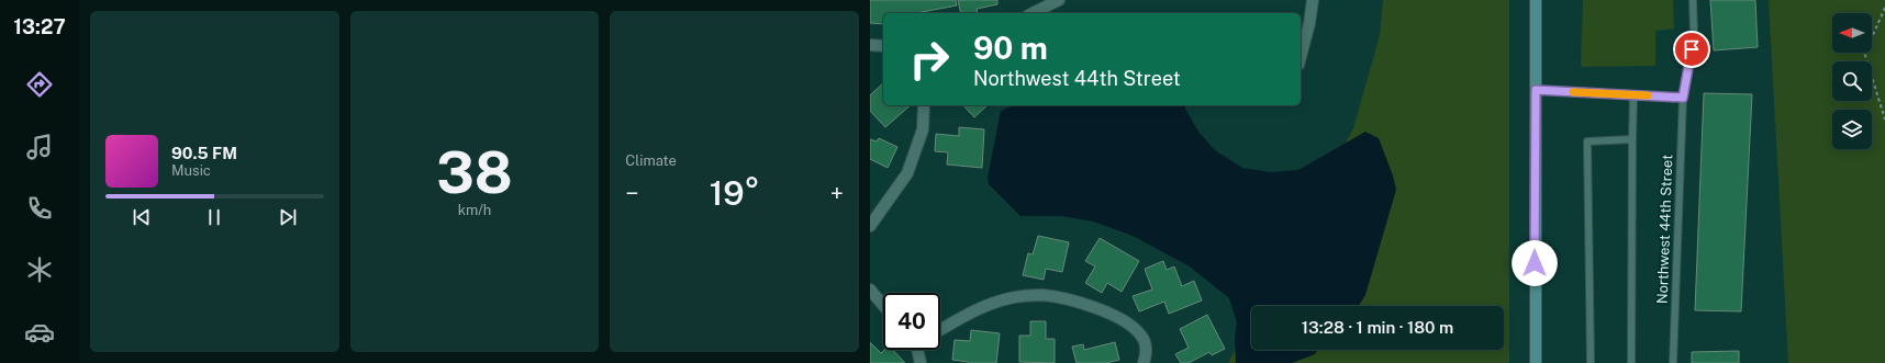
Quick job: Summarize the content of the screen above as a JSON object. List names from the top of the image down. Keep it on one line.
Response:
{"streets":{"lane":["Northwest 44th Street"]},"north":"left","page":{"tabs":"13:27","tile":[["38","km/h"],"Climate"],"turn":["90 m","Northwest 44th Street"],"song":["90.5 FM","Music"],"heat":["−","19°","+"],"limit":"40","trip":"13:28 · 1 min · 180 m"}}
